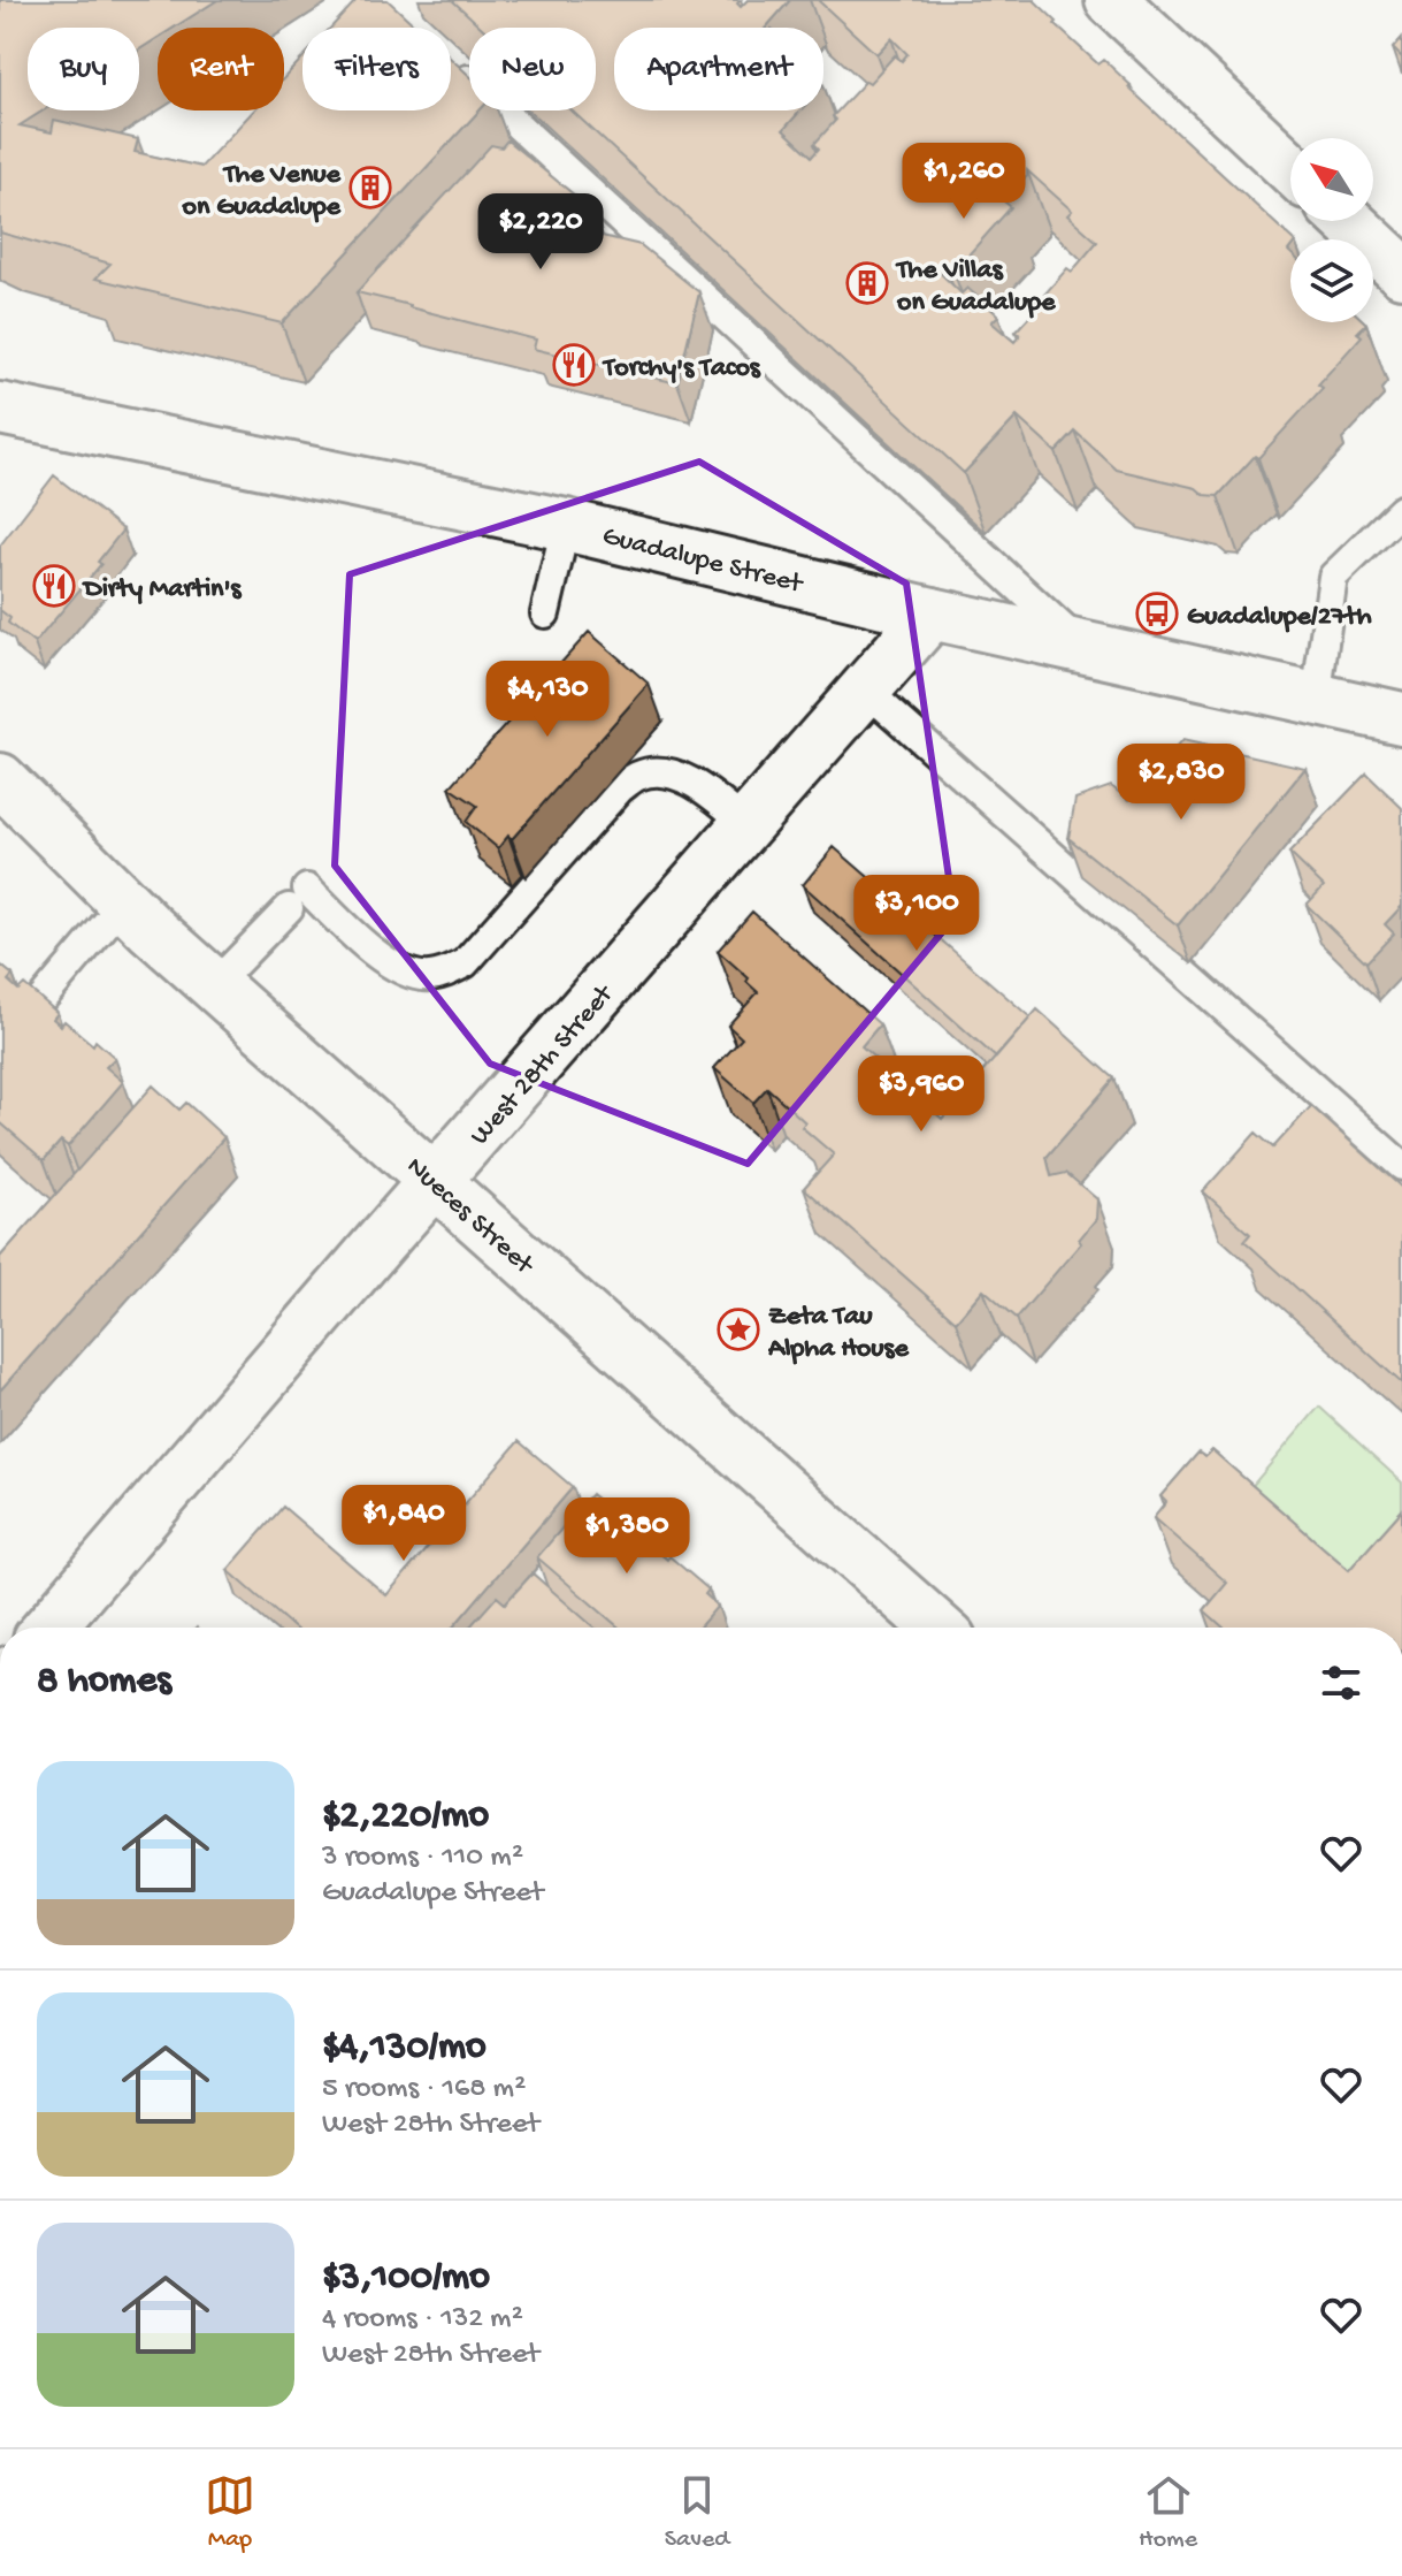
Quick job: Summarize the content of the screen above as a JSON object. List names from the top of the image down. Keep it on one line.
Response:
{"streets":{"street":["Guadalupe Street","West 28th Street","Nueces Street"]},"crossings":[["Guadalupe Street","West 28th Street"],["West 28th Street","Nueces Street"]],"places":{"building":["The Venue on Guadalupe","The Villas on Guadalupe"],"restaurant":["Torchy's Tacos","Dirty Martin's"],"bus stop":["Guadalupe/27th"],"place":["Zeta Tau Alpha House"]},"north":"top left","page":{"chip":["Buy","Rent","Filters","New","Apartment"],"price":["$1,260","$2,220","$4,130","$2,830","$3,100","$3,960","$1,840","$1,380"],"heading":"8 homes","list":[{"name":"$2,220/mo","note":"3 rooms · 110 m² · Guadalupe Street"},{"name":"$4,130/mo","note":"5 rooms · 168 m² · West 28th Street"},{"name":"$3,100/mo","note":"4 rooms · 132 m² · West 28th Street"}],"tabs":["Map","Saved","Home"]}}
